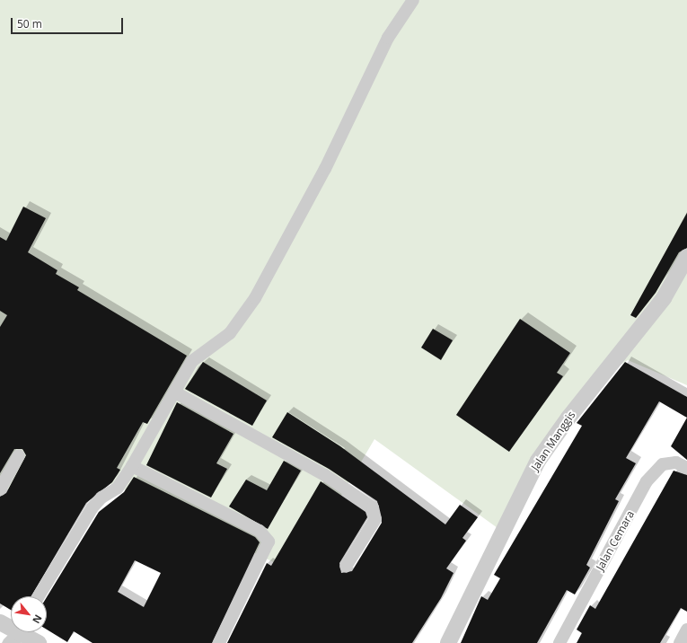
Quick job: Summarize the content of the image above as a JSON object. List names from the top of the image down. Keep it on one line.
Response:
{"streets":{"street":["Jalan Manggis","Jalan Cemara"]},"scale_bar":"50 m","north":"bottom right"}
